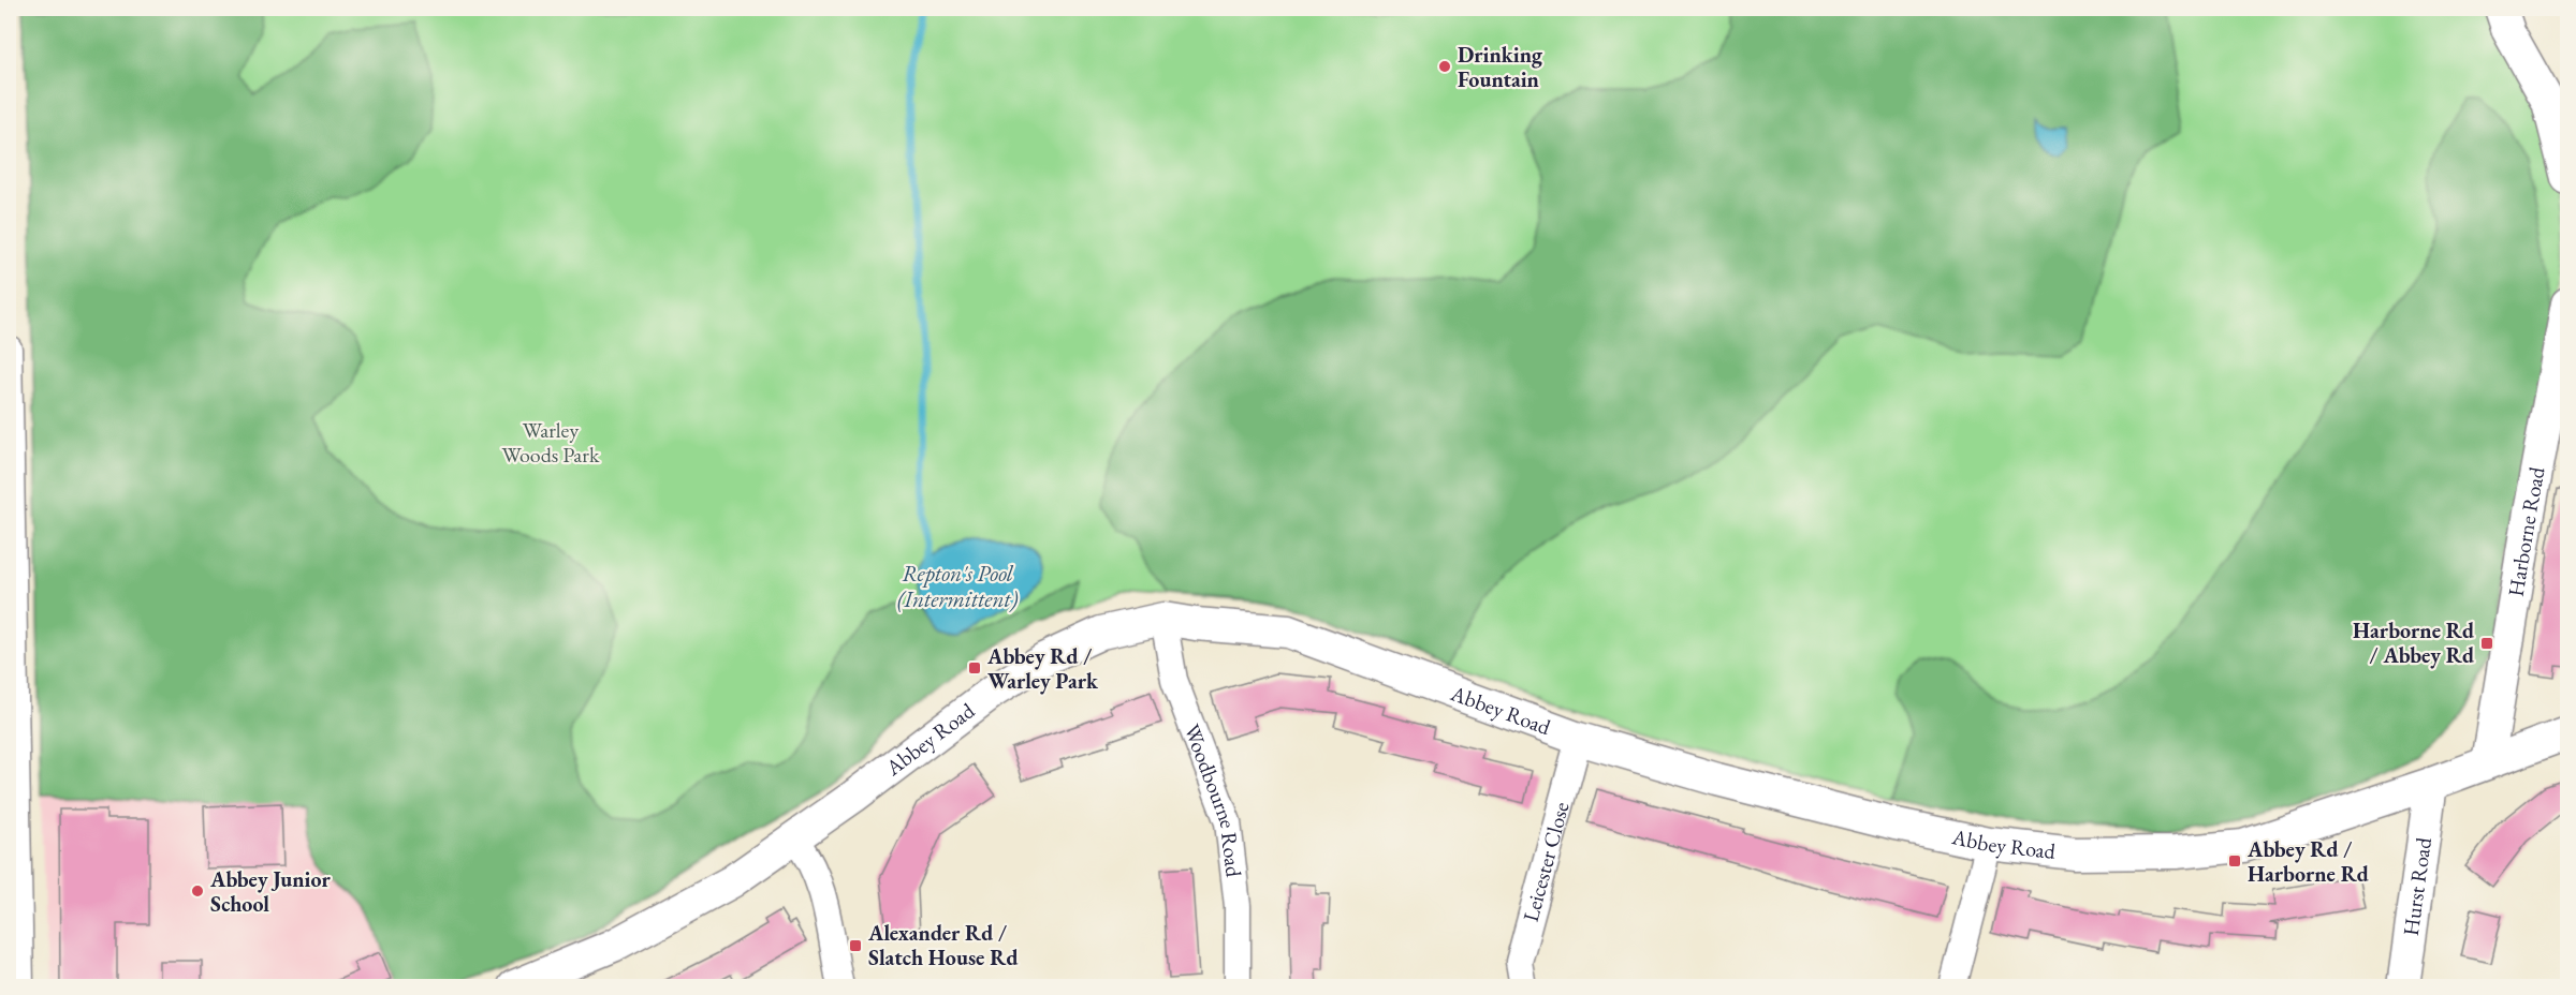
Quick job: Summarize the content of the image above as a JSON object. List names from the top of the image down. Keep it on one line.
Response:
{"streets":{"street":["Harborne Road","Abbey Road","Woodbourne Road","Leicester Close","Hurst Road"]},"crossings":[["Harborne Road","Abbey Road"],["Abbey Road","Woodbourne Road"],["Abbey Road","Leicester Close"],["Abbey Road","Hurst Road"]],"water":["Repton's Pool (Intermittent)"],"parks":["Warley Woods Park"],"places":{"other":["Drinking Fountain","Abbey Junior School"],"transit":["Harborne Rd / Abbey Rd","Abbey Rd / Warley Park","Abbey Rd / Harborne Rd","Alexander Rd / Slatch House Rd"]}}
